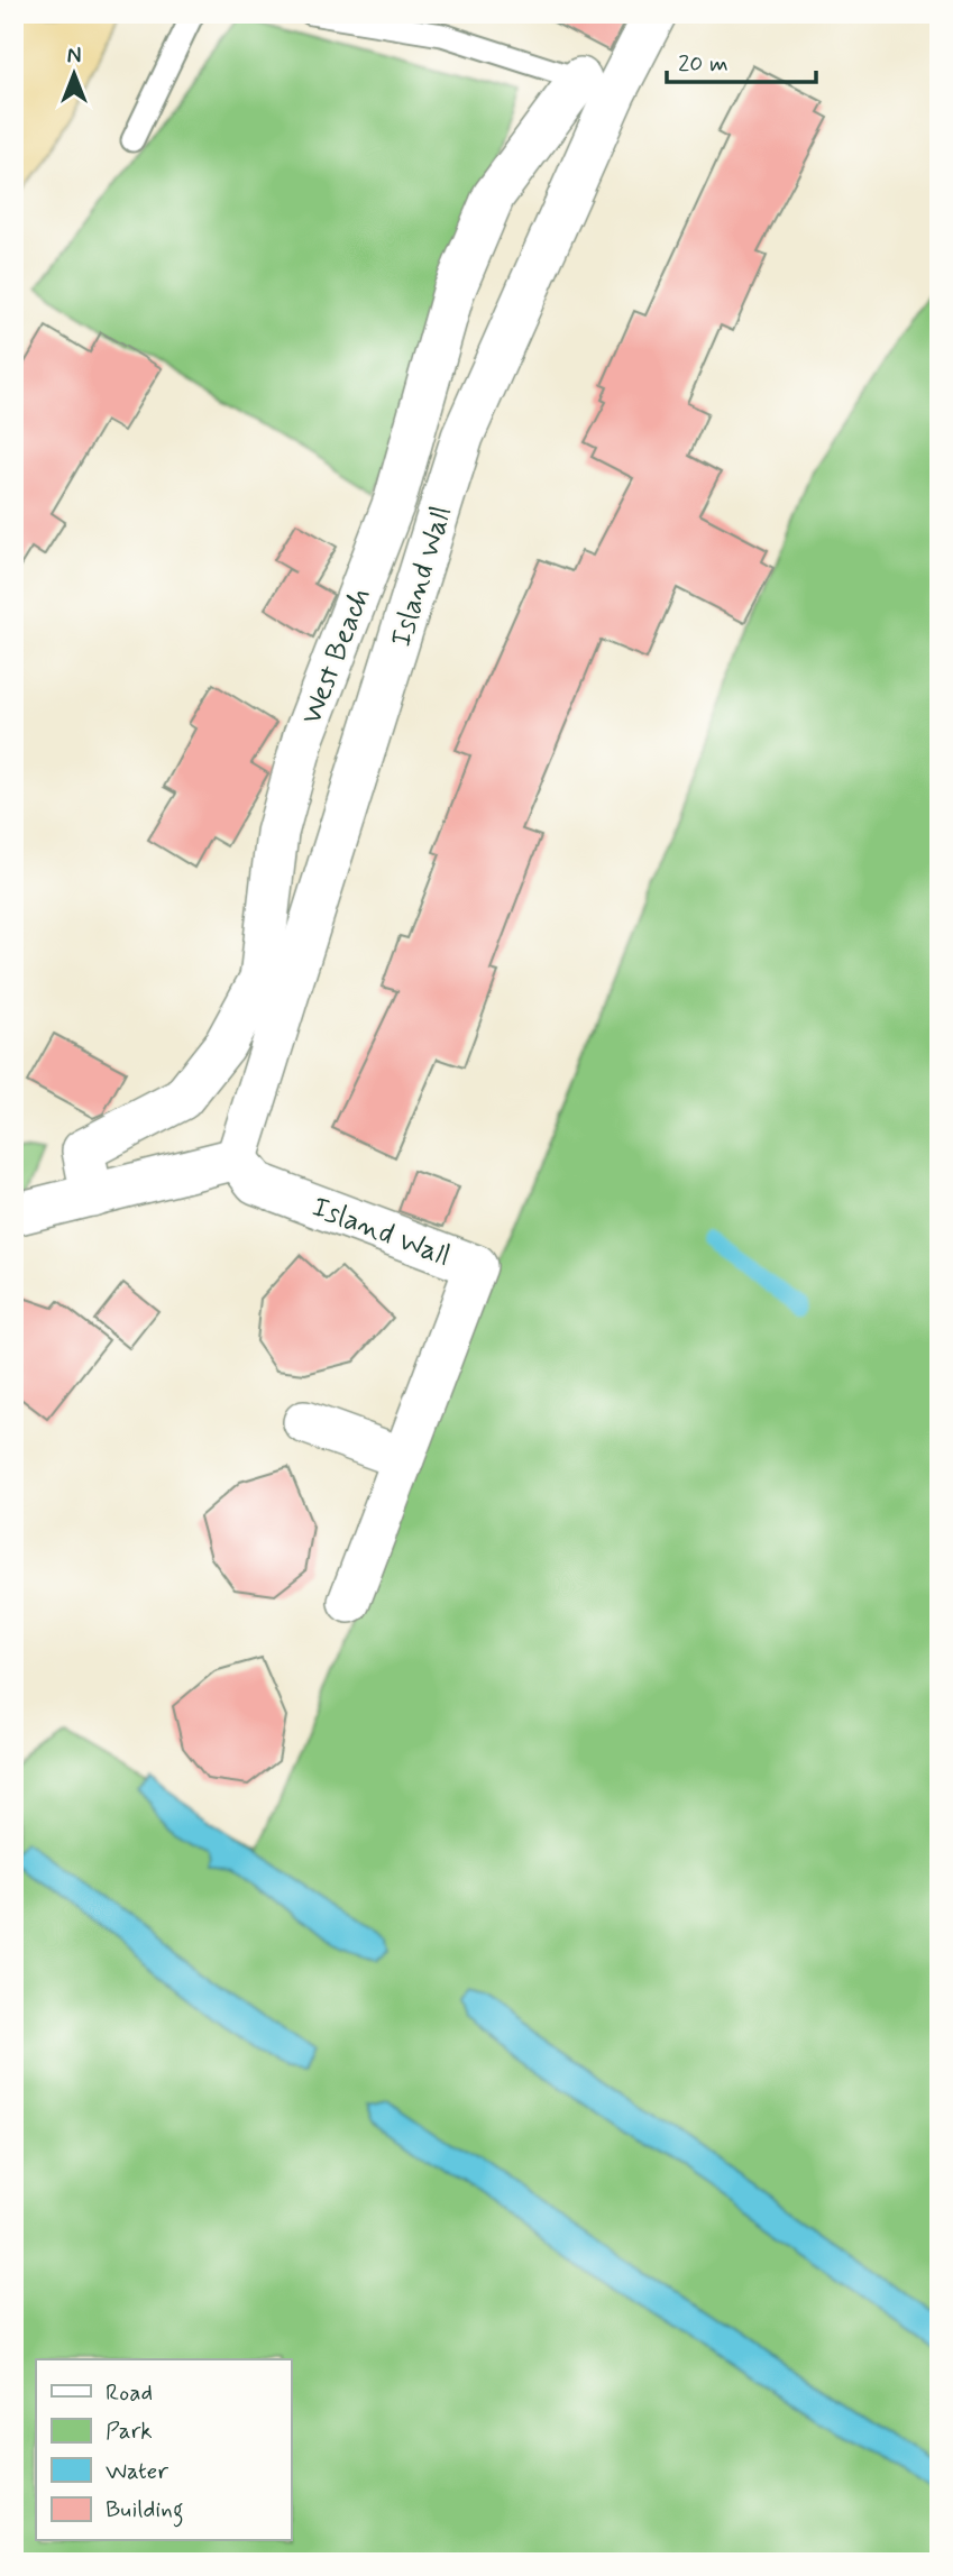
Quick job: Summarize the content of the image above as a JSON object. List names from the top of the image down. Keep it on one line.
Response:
{"streets":{"street":["Island Wall","West Beach"]},"crossings":[["Island Wall","West Beach"]],"legend":["Road","Park","Water","Building"],"scale_bar":"20 m","north":"top"}
